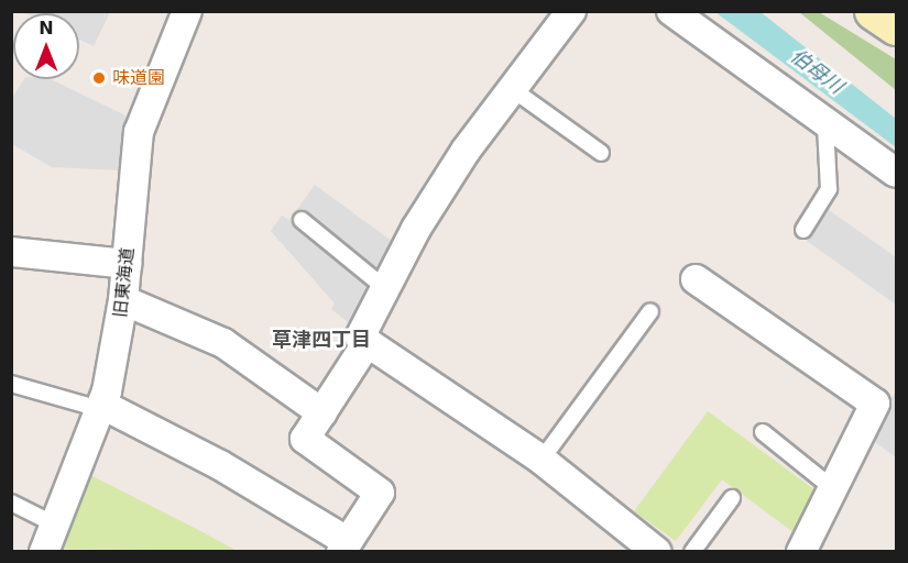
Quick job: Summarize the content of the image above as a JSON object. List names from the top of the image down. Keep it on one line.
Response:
{"streets":{"street":["旧東海道"]},"districts":["草津四丁目"],"water":["伯母川"],"places":["味道園"],"north":"top"}
